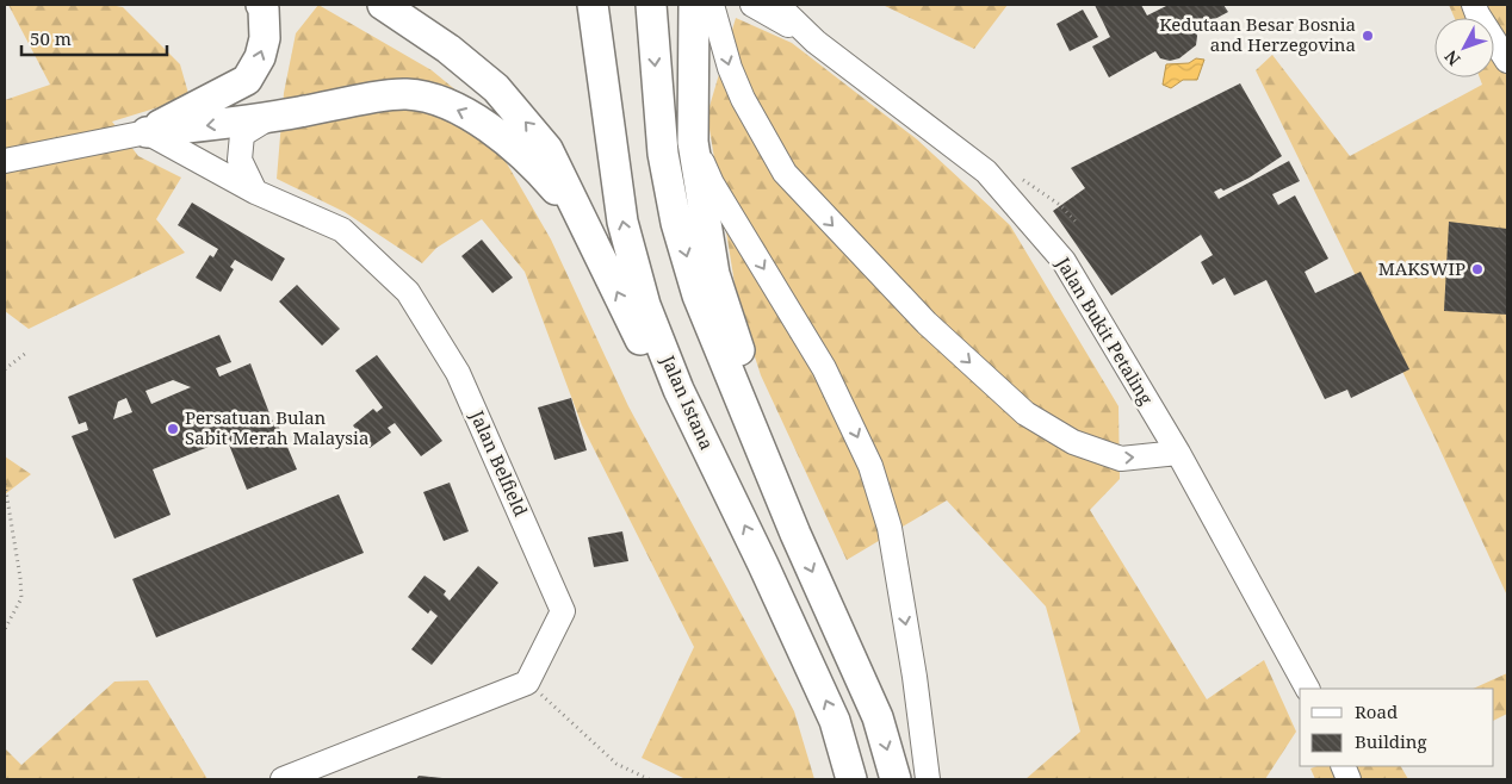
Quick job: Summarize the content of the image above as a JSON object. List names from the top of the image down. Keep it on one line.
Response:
{"streets":{"main road":["Jalan Istana"],"street":["Jalan Bukit Petaling","Jalan Belfield"]},"places":["Kedutaan Besar Bosnia and Herzegovina","MAKSWIP","Persatuan Bulan Sabit Merah Malaysia"],"legend":["Road","Building"],"scale_bar":"50 m","north":"bottom left"}
